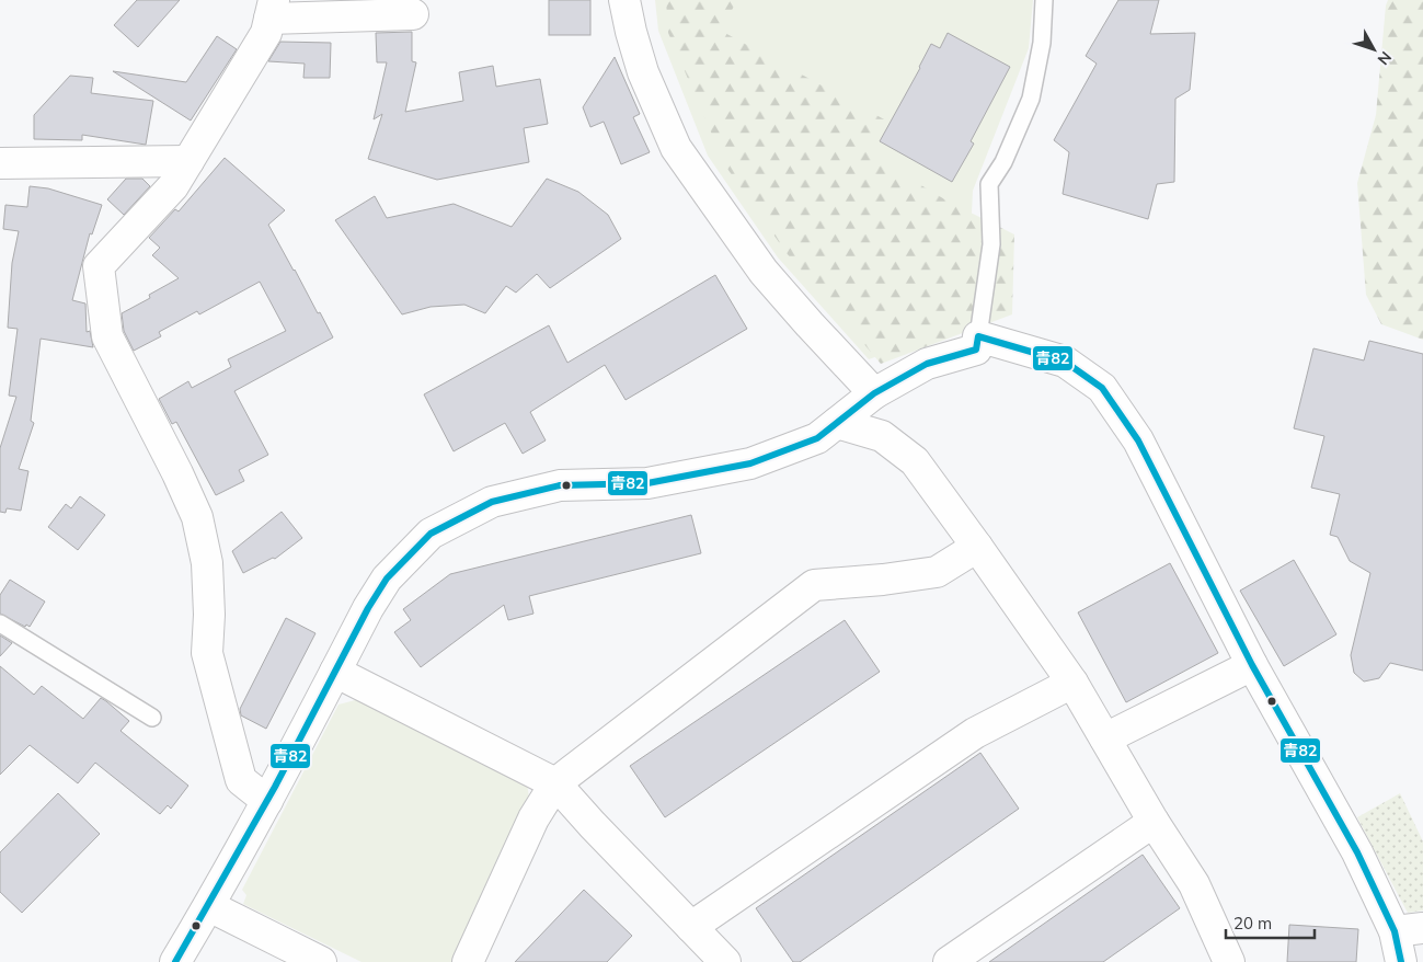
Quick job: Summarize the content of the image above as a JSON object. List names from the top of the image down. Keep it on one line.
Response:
{"lines":["transit line 青82"],"scale_bar":"20 m","north":"bottom right"}
